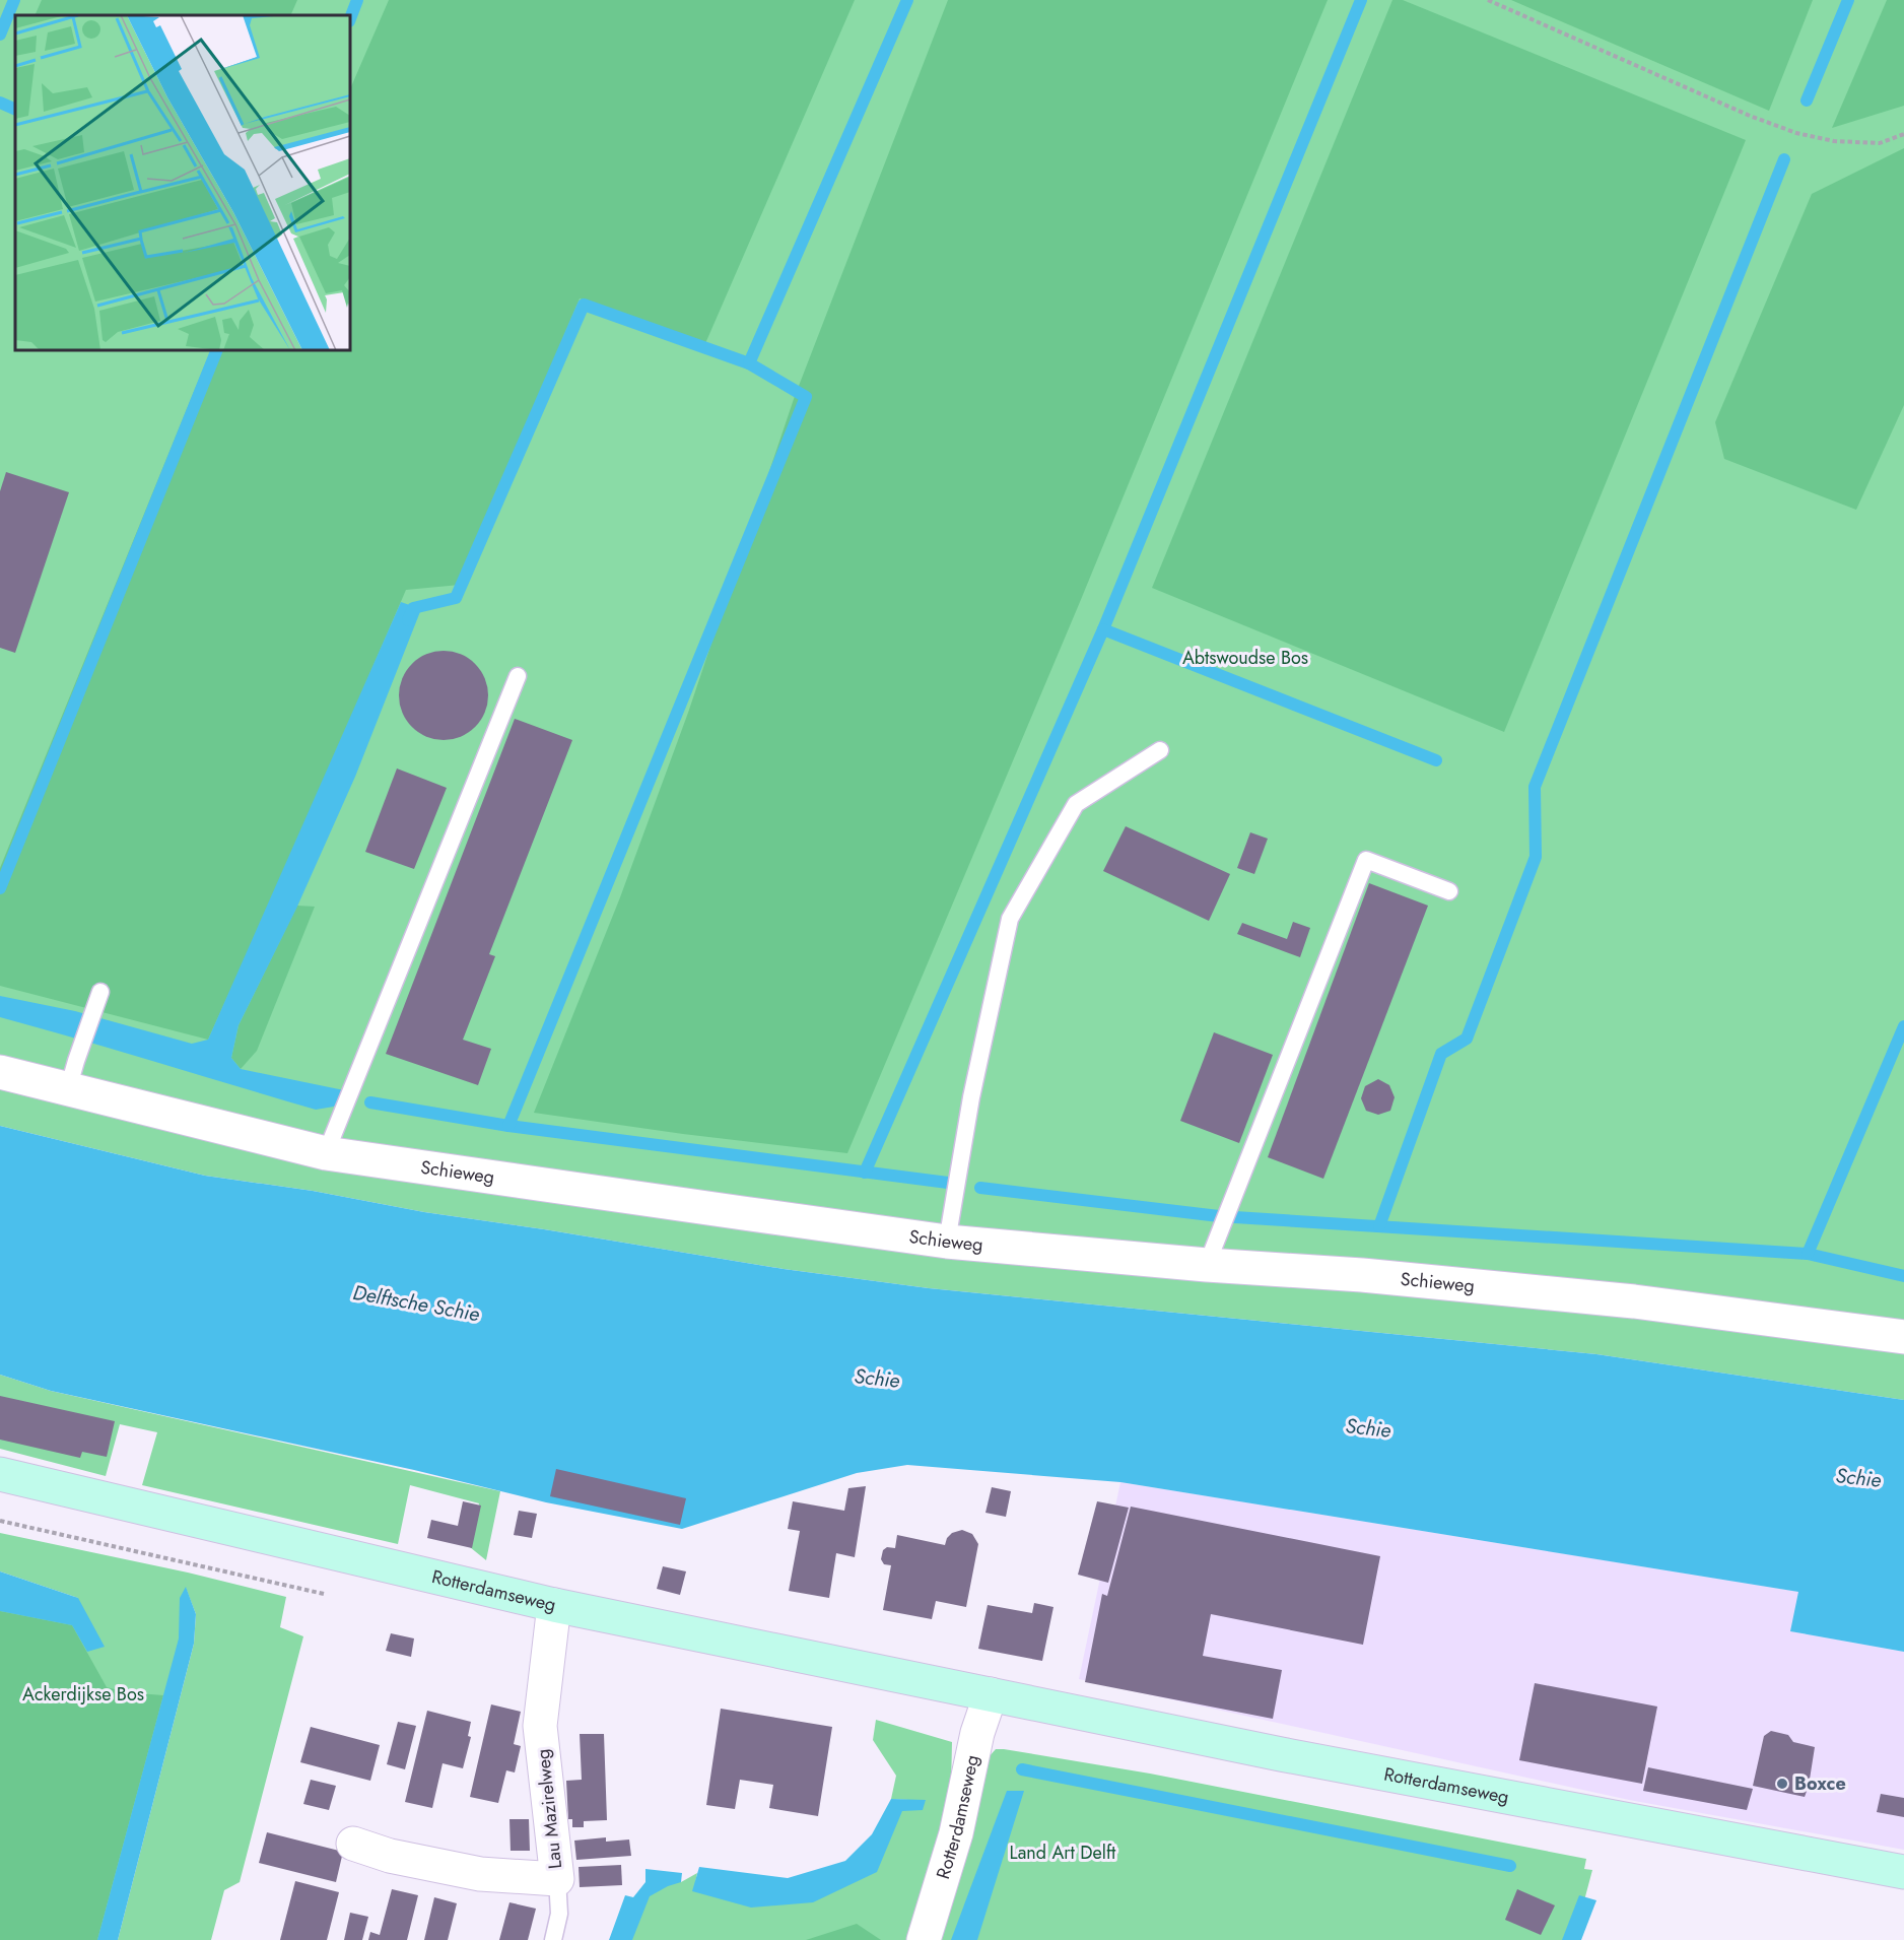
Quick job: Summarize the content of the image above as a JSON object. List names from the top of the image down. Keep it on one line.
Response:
{"streets":{"street":["Schieweg","Rotterdamseweg","Lau Mazirelweg"]},"crossings":[["Rotterdamseweg","Lau Mazirelweg"]],"water":["Delftsche Schie","Schie"],"parks":["Abtswoudse Bos","Ackerdijkse Bos","Land Art Delft"],"places":["Boxce"]}
